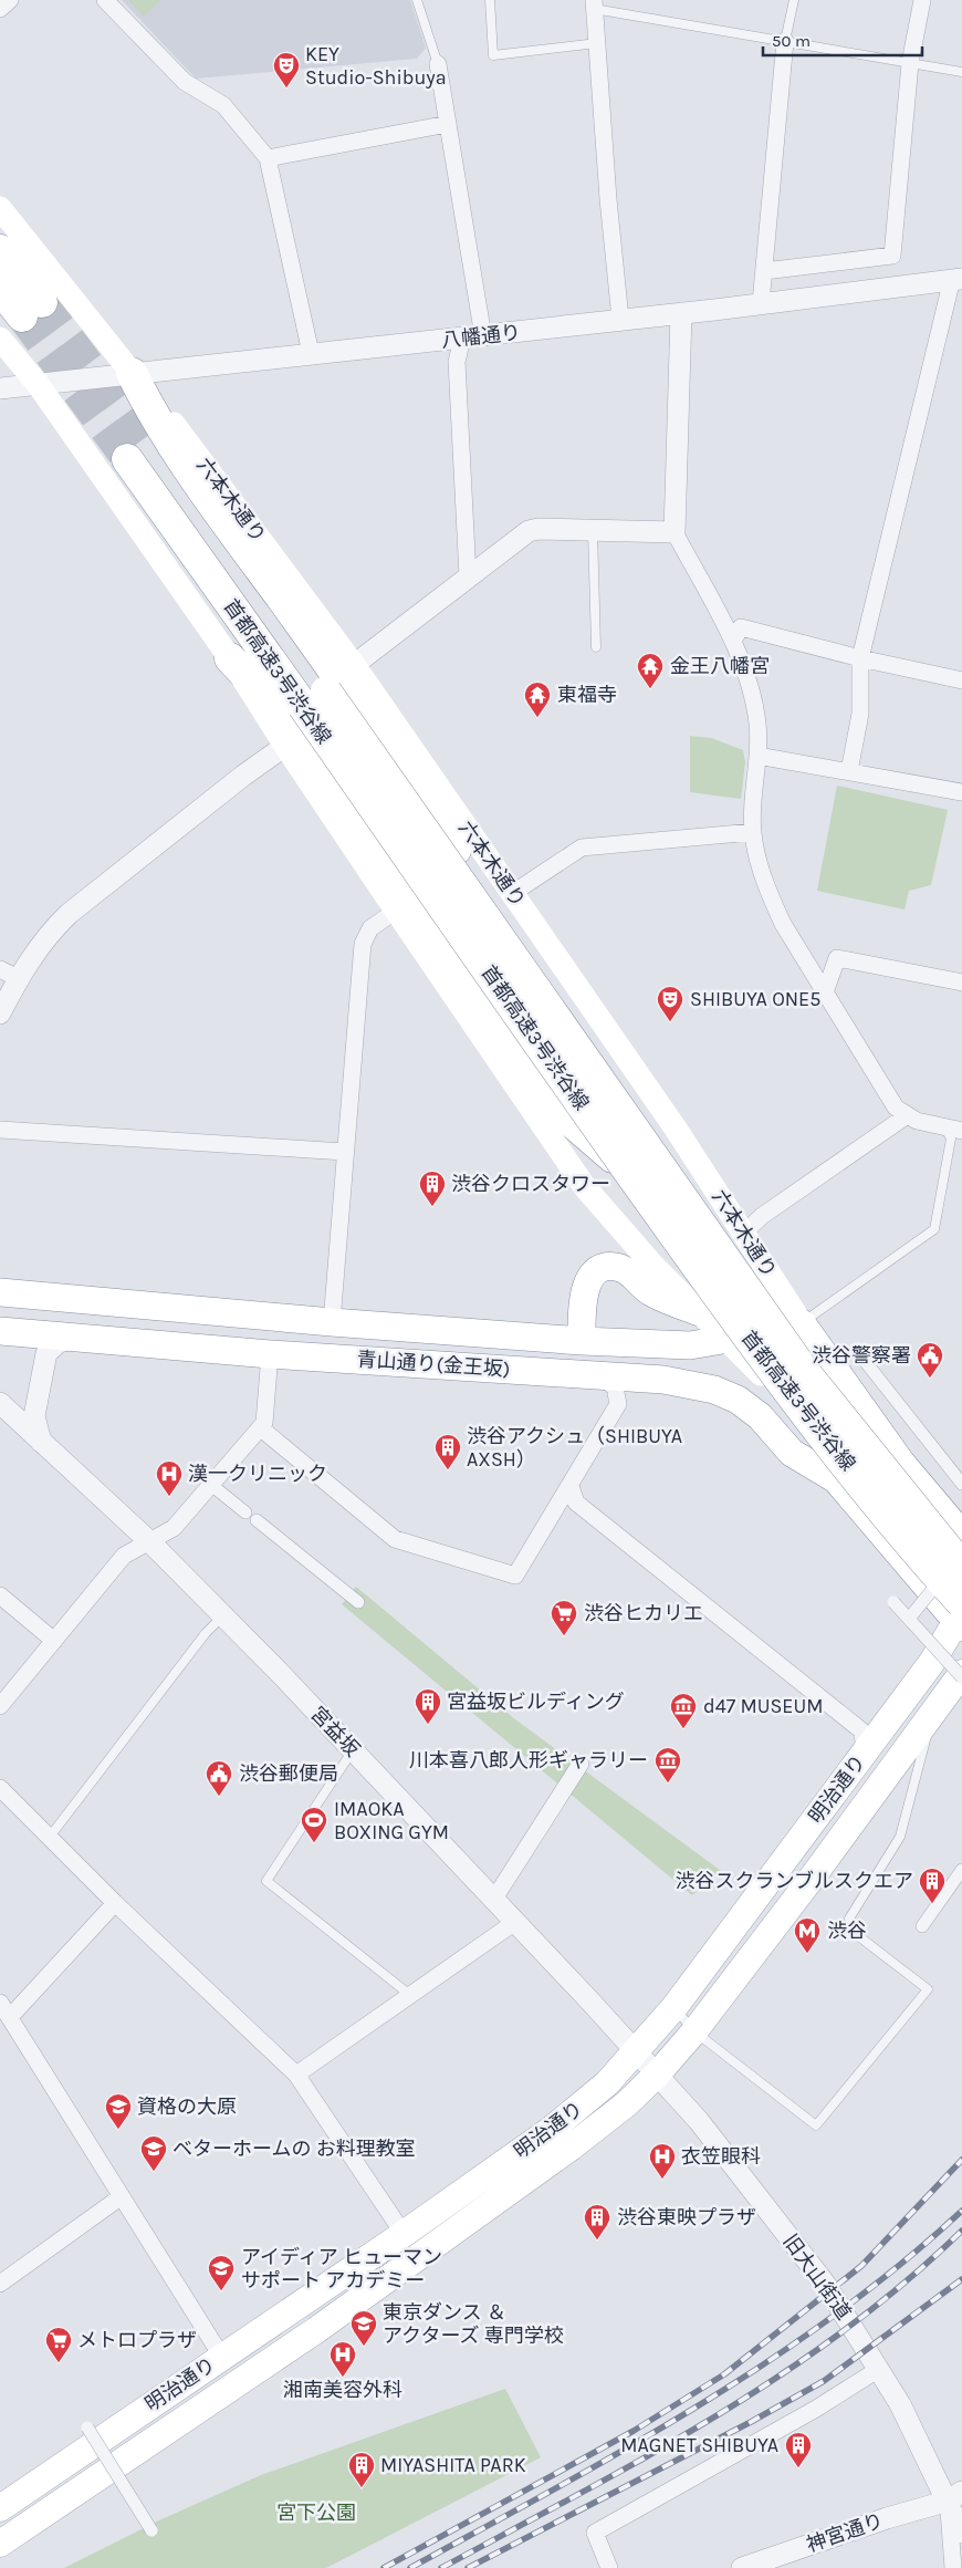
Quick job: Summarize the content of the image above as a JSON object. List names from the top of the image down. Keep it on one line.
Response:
{"streets":{"highway":["六本木通り","首都高速3号渋谷線","青山通り(金王坂)"],"main road":["明治通り"],"street":["八幡通り","宮益坂","旧大山街道","神宮通り"]},"crossings":[["六本木通り","首都高速3号渋谷線"],["六本木通り","青山通り(金王坂)"],["首都高速3号渋谷線","明治通り"],["宮益坂","明治通り"],["宮益坂","旧大山街道"],["明治通り","旧大山街道"],["旧大山街道","神宮通り"]],"parks":["宮下公園"],"places":{"theatre":["KEY Studio-Shibuya","SHIBUYA ONE5"],"temple":["金王八幡宮","東福寺"],"building":["渋谷クロスタワー","渋谷アクシュ（SHIBUYA AXSH）","宮益坂ビルディング","渋谷スクランブルスクエア","渋谷東映プラザ","MAGNET SHIBUYA","MIYASHITA PARK"],"public building":["渋谷警察署","渋谷郵便局"],"hospital":["漢一クリニック","衣笠眼科","湘南美容外科"],"supermarket":["渋谷ヒカリエ","メトロプラザ"],"museum":["d47 MUSEUM","川本喜八郎人形ギャラリー"],"sports":["IMAOKA BOXING GYM"],"metro station":["渋谷"],"school or university":["資格の大原","ベターホームの お料理教室","アイディア ヒューマン サポート アカデミー","東京ダンス ＆ アクターズ 専門学校"]},"scale_bar":"50 m"}
